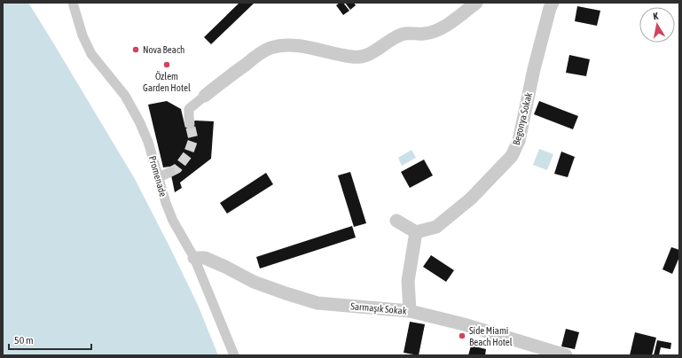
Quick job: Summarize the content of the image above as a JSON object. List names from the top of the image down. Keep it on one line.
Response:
{"streets":{"street":["Begonya Sokak","Promenade","Sarmaşık Sokak"]},"crossings":[["Promenade","Sarmaşık Sokak"]],"places":["Nova Beach","Özlem Garden Hotel","Side Miami Beach Hotel"],"scale_bar":"50 m","north":"top"}
